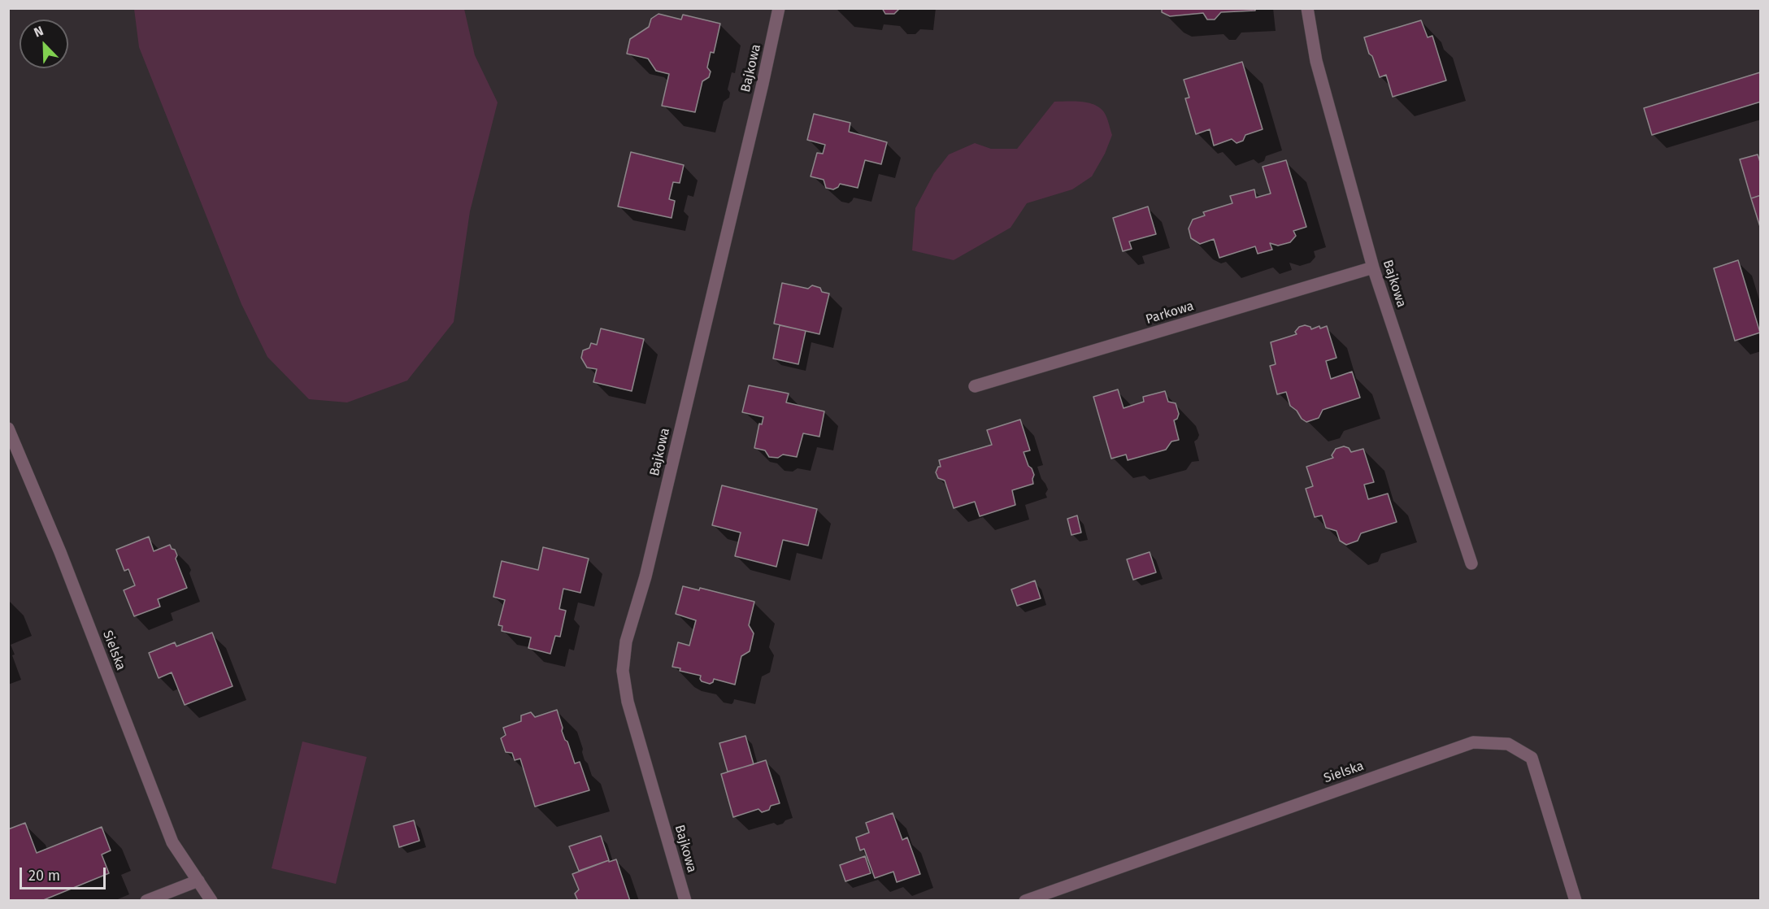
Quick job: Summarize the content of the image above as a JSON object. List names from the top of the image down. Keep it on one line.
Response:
{"streets":{"street":["Bajkowa","Parkowa","Sielska"]},"crossings":[["Bajkowa","Parkowa"]],"scale_bar":"20 m","north":"top left"}
